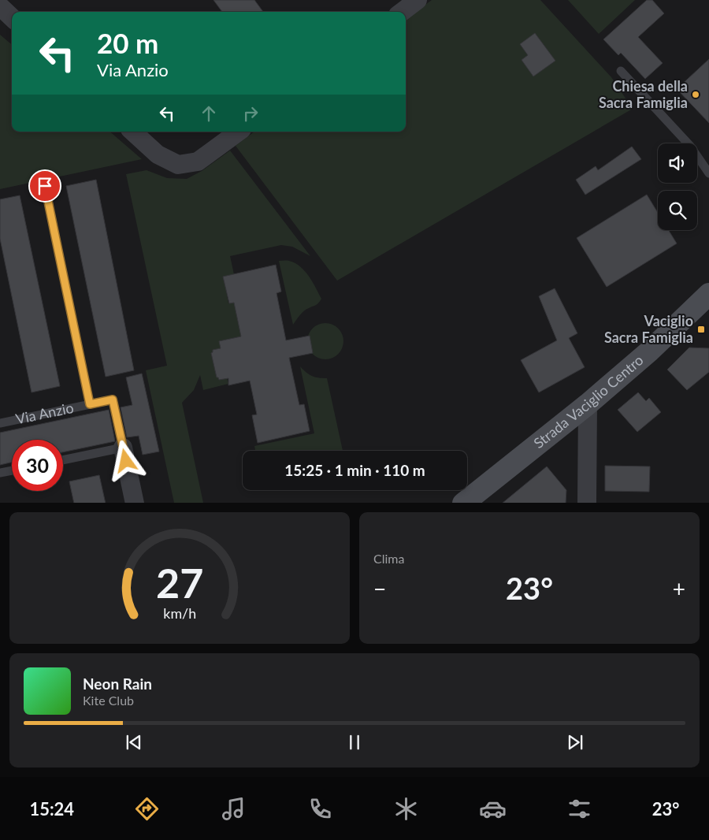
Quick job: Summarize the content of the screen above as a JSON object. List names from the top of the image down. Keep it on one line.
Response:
{"streets":{"street":["Strada Vaciglio Centro","Via Anzio"]},"places":{"other":["Chiesa della Sacra Famiglia"],"transit":["Vaciglio Sacra Famiglia"]},"page":{"turn":["20 m","Via Anzio"],"limit":"30","trip":"15:25 · 1 min · 110 m","tile":"Clima","heat":["−","23°","+"],"song":["Neon Rain","Kite Club"],"tabs":["15:24","23°"],"gauge":["27","km/h"]}}
